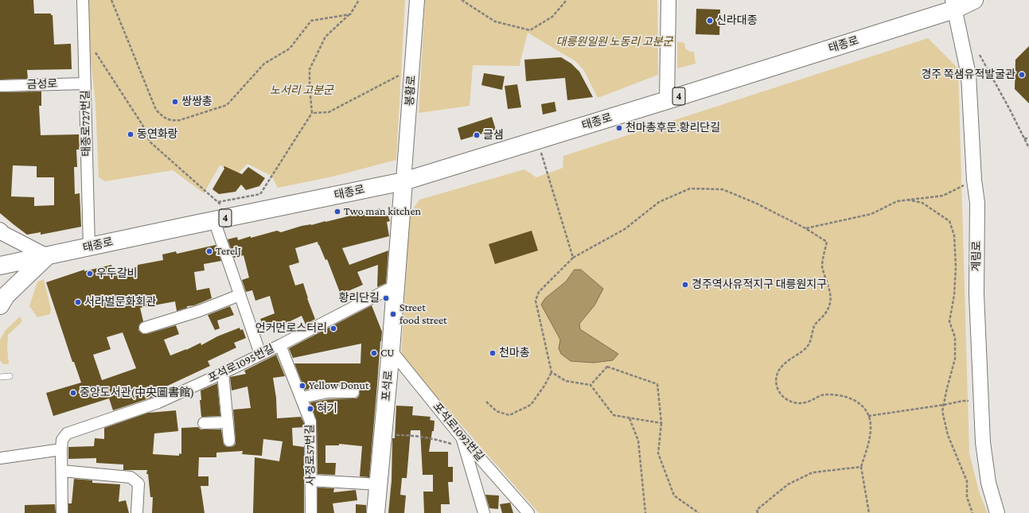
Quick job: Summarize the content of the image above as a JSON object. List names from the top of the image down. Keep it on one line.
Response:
{"streets":{"main road":["태종로","4","포석로"],"street":["금성로","봉황로","태종로727번길","계림로","포석로1095번길","포석로1092번길","사정로57번길"]},"crossings":[["태종로","봉황로"],["태종로","태종로727번길"],["태종로","계림로"],["태종로","포석로"],["금성로","태종로727번길"],["봉황로","포석로"],["포석로1095번길","포석로"],["포석로1095번길","사정로57번길"],["포석로","포석로1092번길"]],"parks":["대릉원일원 노동리 고분군","노서리 고분군"],"places":["신라대종","경주 쪽샘유적발굴관","쌍쌍총","천마총후문.황리단길","동연화랑","글샘","Two man kitchen","TerelJ","우두갈비","경주역사유적지구 대릉원지구","황리단길","서라벌문화회관","Street food street","언커먼로스터리","CU","천마총","Yellow Donut","중앙도서관(中央圖書館)","혀기"]}
